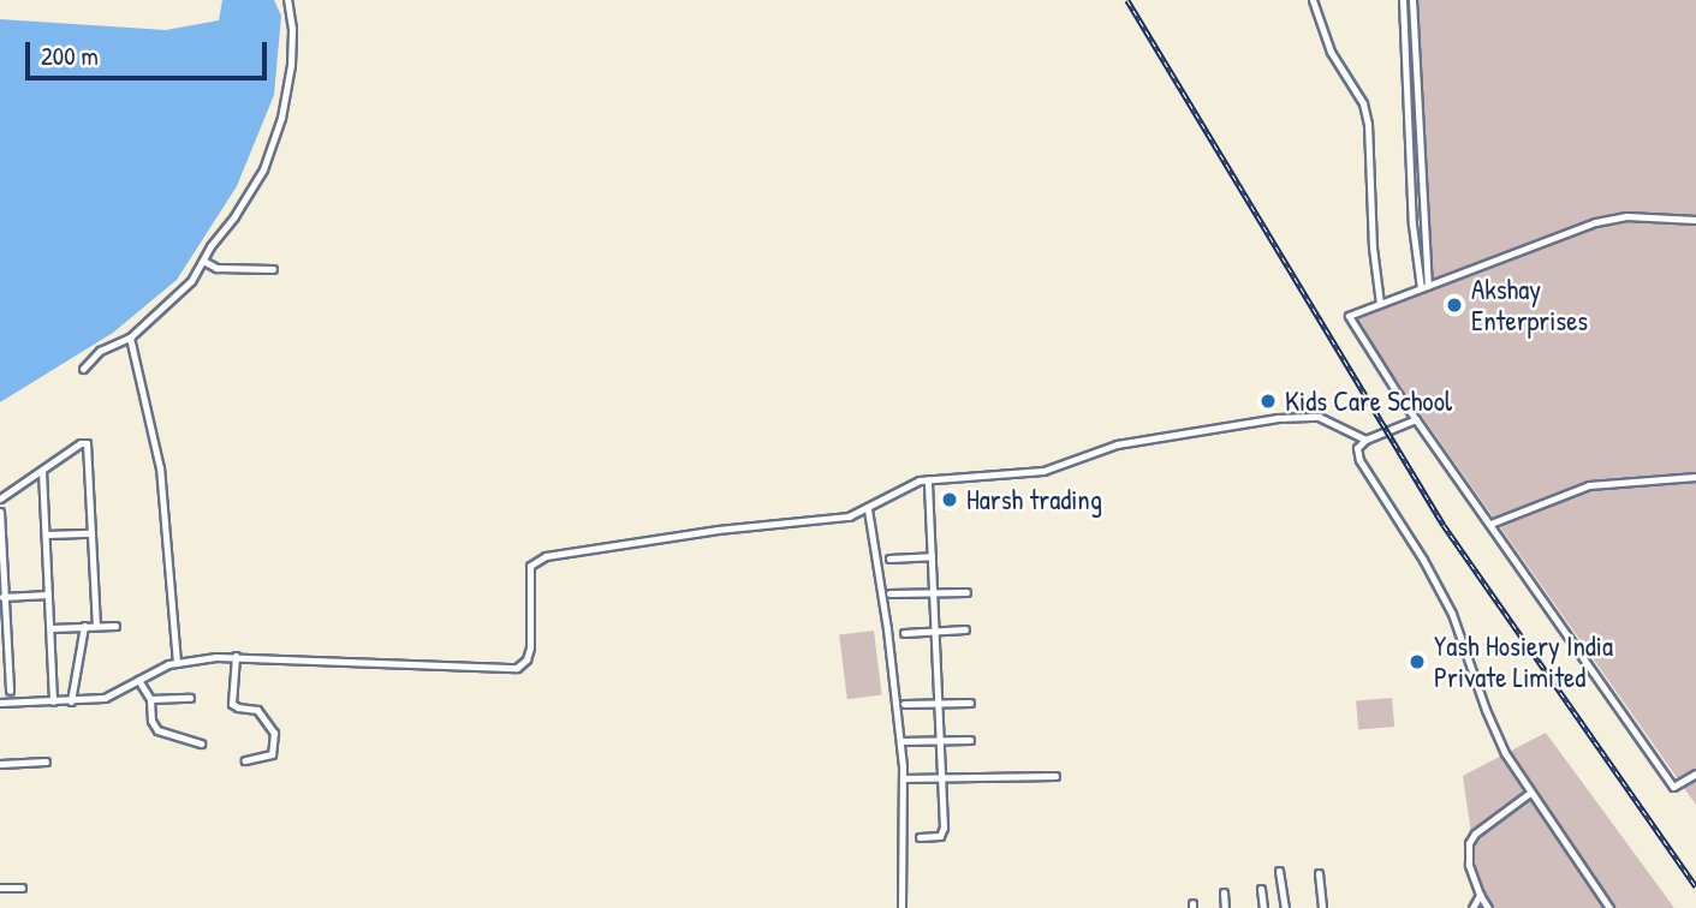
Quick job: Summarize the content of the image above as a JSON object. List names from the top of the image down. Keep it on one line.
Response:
{"places":["Akshay Enterprises","Kids Care School","Harsh trading","Yash Hosiery India Private Limited"],"scale_bar":"200 m"}
